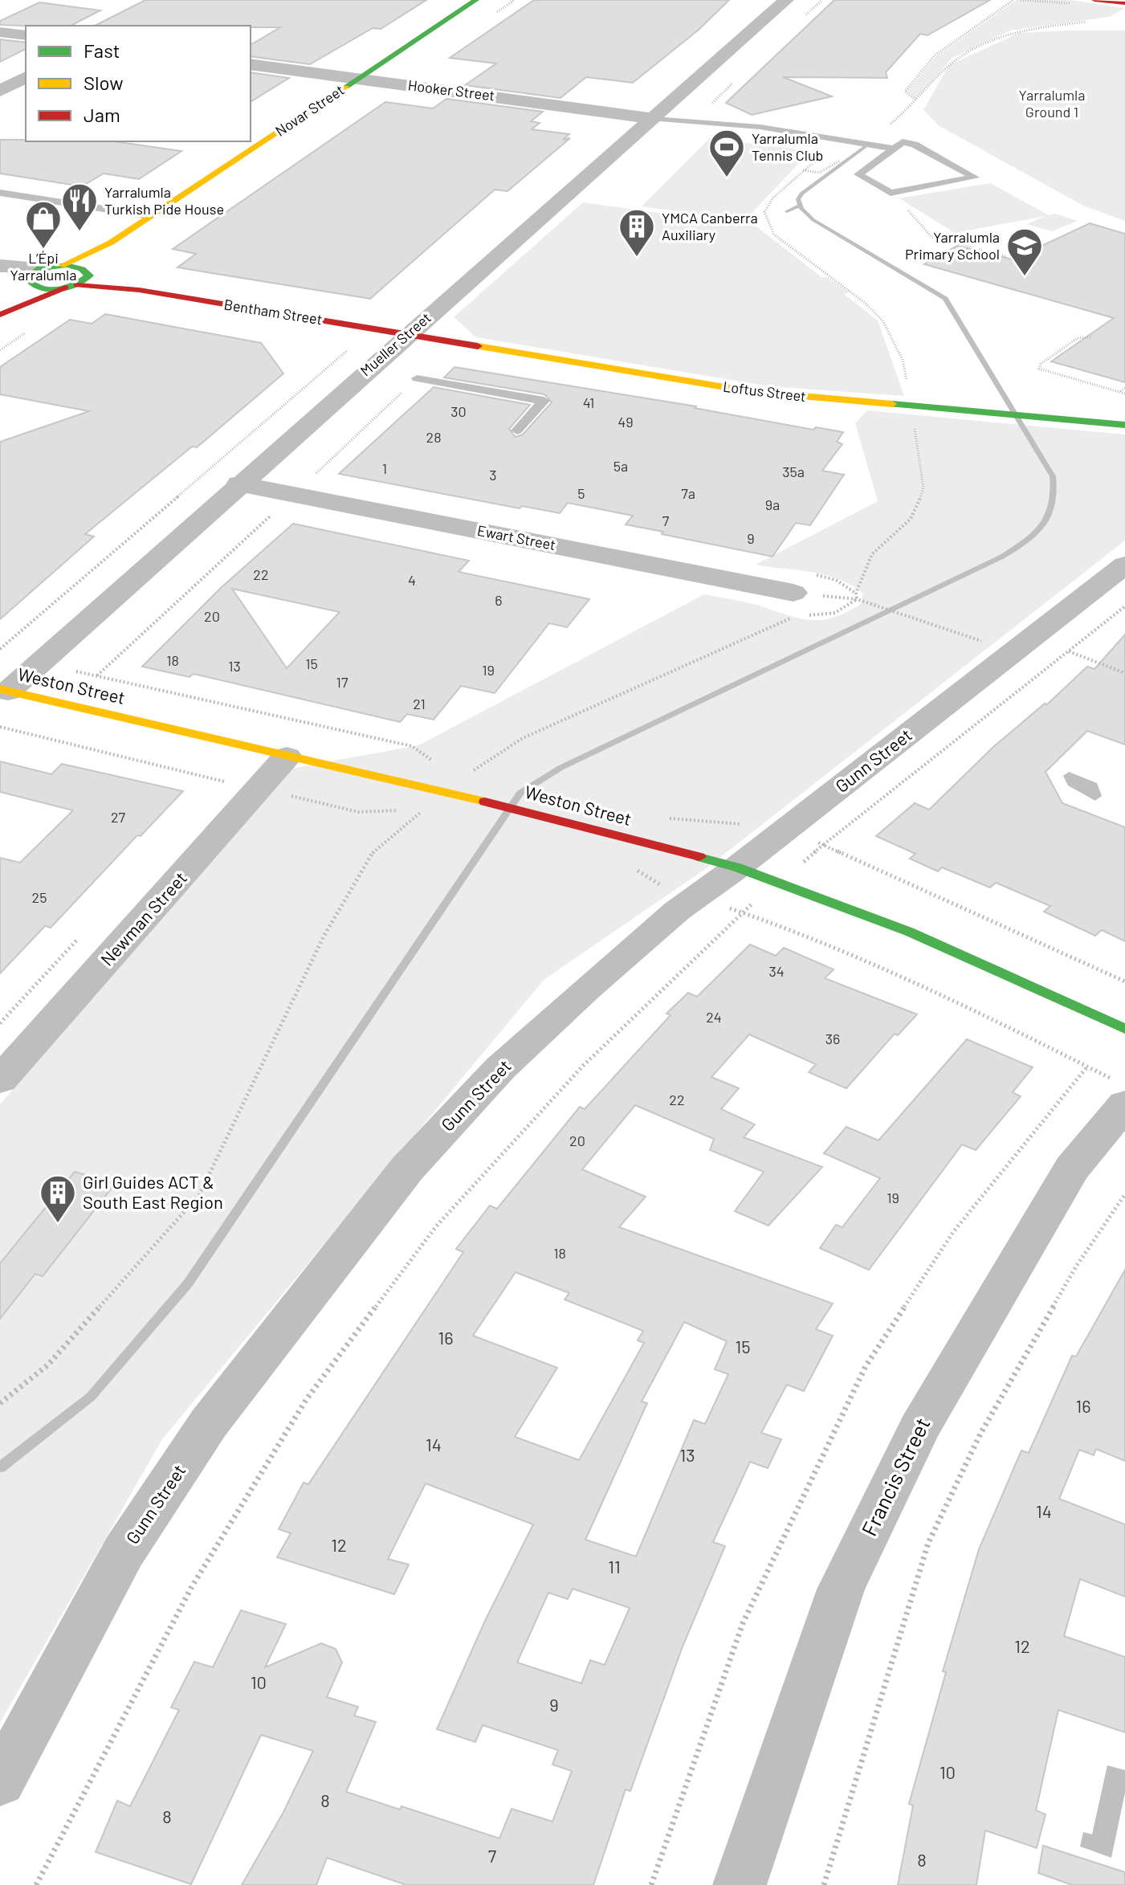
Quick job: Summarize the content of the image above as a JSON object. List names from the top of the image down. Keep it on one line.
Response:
{"streets":{"street":["Hooker Street","Novar Street","Bentham Street","Mueller Street","Loftus Street","Ewart Street","Weston Street","Gunn Street","Newman Street","Francis Street"]},"crossings":[["Hooker Street","Novar Street"],["Hooker Street","Mueller Street"],["Novar Street","Bentham Street"],["Bentham Street","Mueller Street"],["Bentham Street","Loftus Street"],["Mueller Street","Loftus Street"],["Mueller Street","Ewart Street"],["Mueller Street","Weston Street"],["Weston Street","Gunn Street"],["Weston Street","Newman Street"]],"parks":["Yarralumla Ground 1"],"places":{"sports":["Yarralumla Tennis Club"],"restaurant":["Yarralumla Turkish Pide House"],"shop":["L’Épi Yarralumla"],"building":["YMCA Canberra Auxiliary","Girl Guides ACT & South East Region"],"school or university":["Yarralumla Primary School"]},"house_numbers":["41","30","49","28","5a","1","35a","3","5","7a","9a","7","9","22","4","6","20","18","15","13","19","17","21","27","25","34","24","36","22","20","19","18","16","15","16","14","13","14","12","11","12","10","9","10","8","8","7","8"],"legend":["Fast","Slow","Jam"]}
